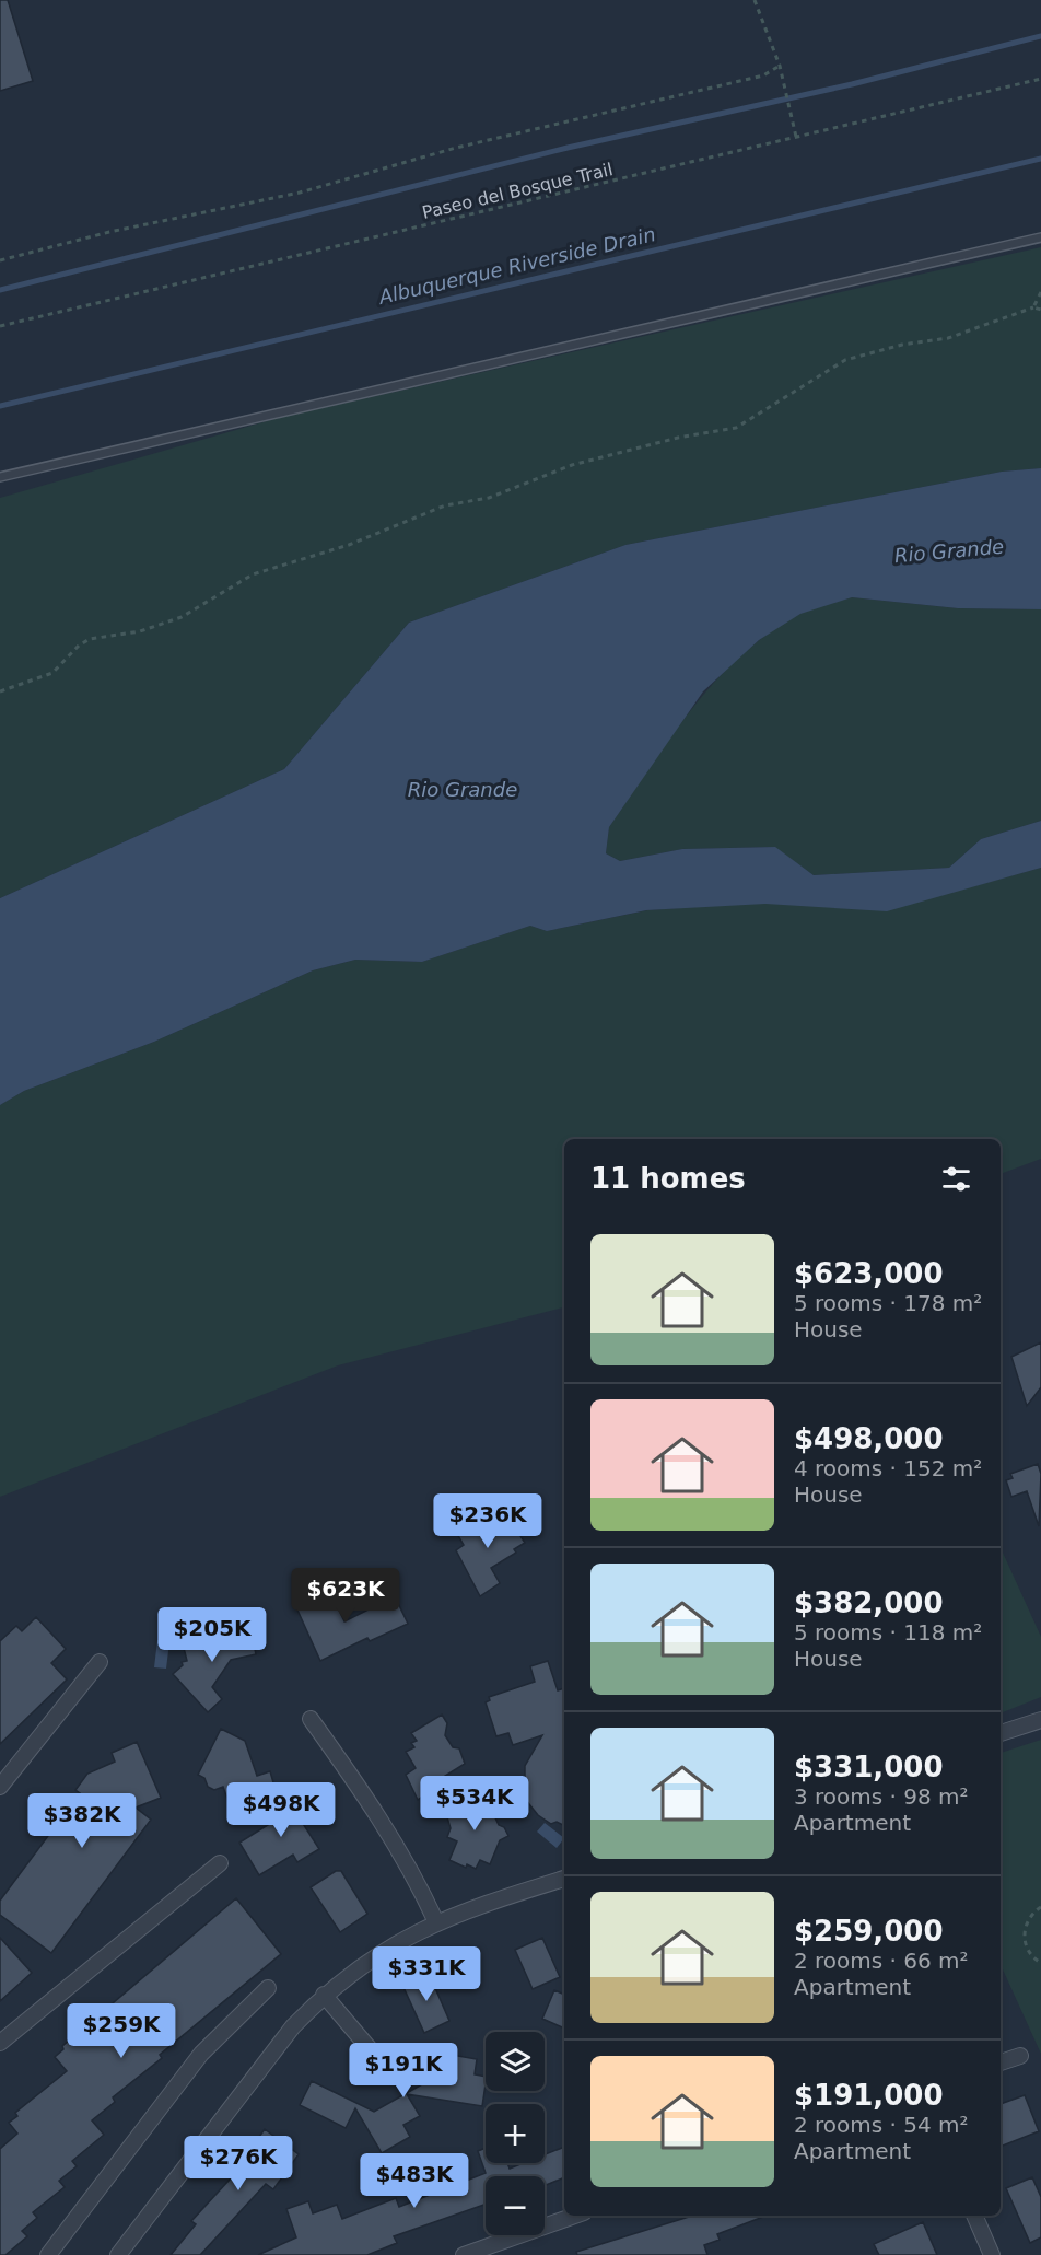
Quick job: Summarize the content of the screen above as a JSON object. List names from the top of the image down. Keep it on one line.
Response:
{"streets":{"path":["Paseo del Bosque Trail"]},"water":["Albuquerque Riverside Drain","Rio Grande"],"page":{"heading":"11 homes","list":[{"name":"$623,000","note":"5 rooms · 178 m² · House"},{"name":"$498,000","note":"4 rooms · 152 m² · House"},{"name":"$382,000","note":"5 rooms · 118 m² · House"},{"name":"$331,000","note":"3 rooms · 98 m² · Apartment"},{"name":"$259,000","note":"2 rooms · 66 m² · Apartment"},{"name":"$191,000","note":"2 rooms · 54 m² · Apartment"}],"price":["$236K","$623K","$205K","$534K","$498K","$382K","$331K","$259K","$191K","$276K","$483K"],"map_buttons":["+","−"]}}
